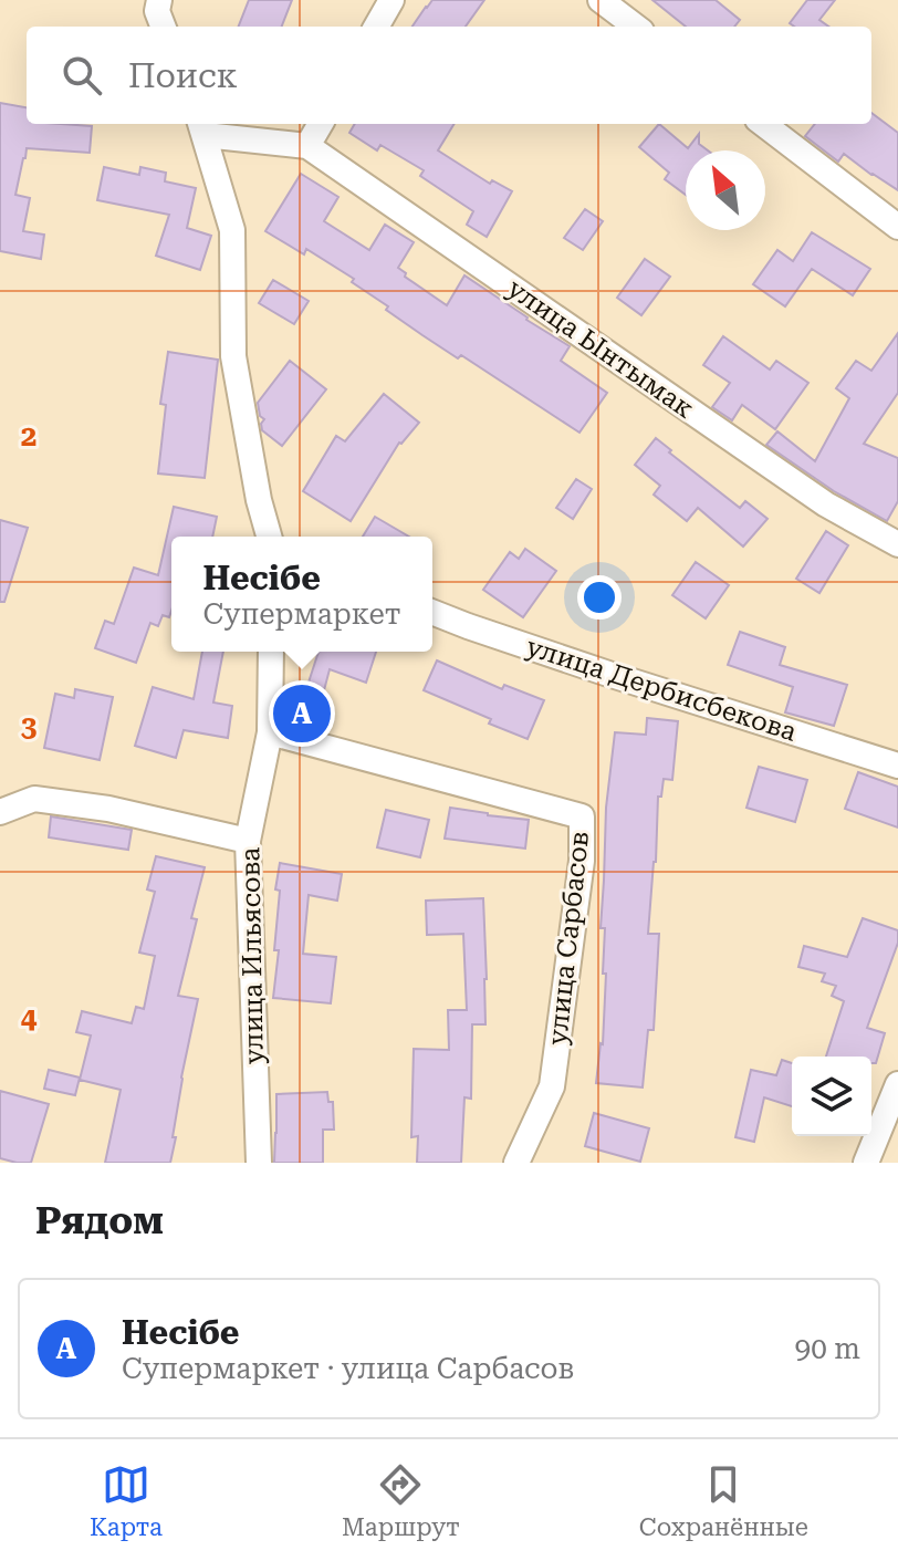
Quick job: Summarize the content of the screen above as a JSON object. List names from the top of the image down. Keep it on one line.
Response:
{"streets":{"street":["улица Ынтымак","улица Дербисбекова","улица Сарбасов","улица Ильясова"]},"crossings":[["улица Сарбасов","улица Ильясова"]],"north":"top left","page":{"search":"Поиск","popup":["Несібе","Супермаркет"],"pins":"A","heading":"Рядом","list":[{"mark":"A","name":"Несібе","note":"Супермаркет · улица Сарбасов","value":"90 m"}],"nav":["Карта","Маршрут","Сохранённые"]},"grid":{"rows":["2","3","4"]}}
